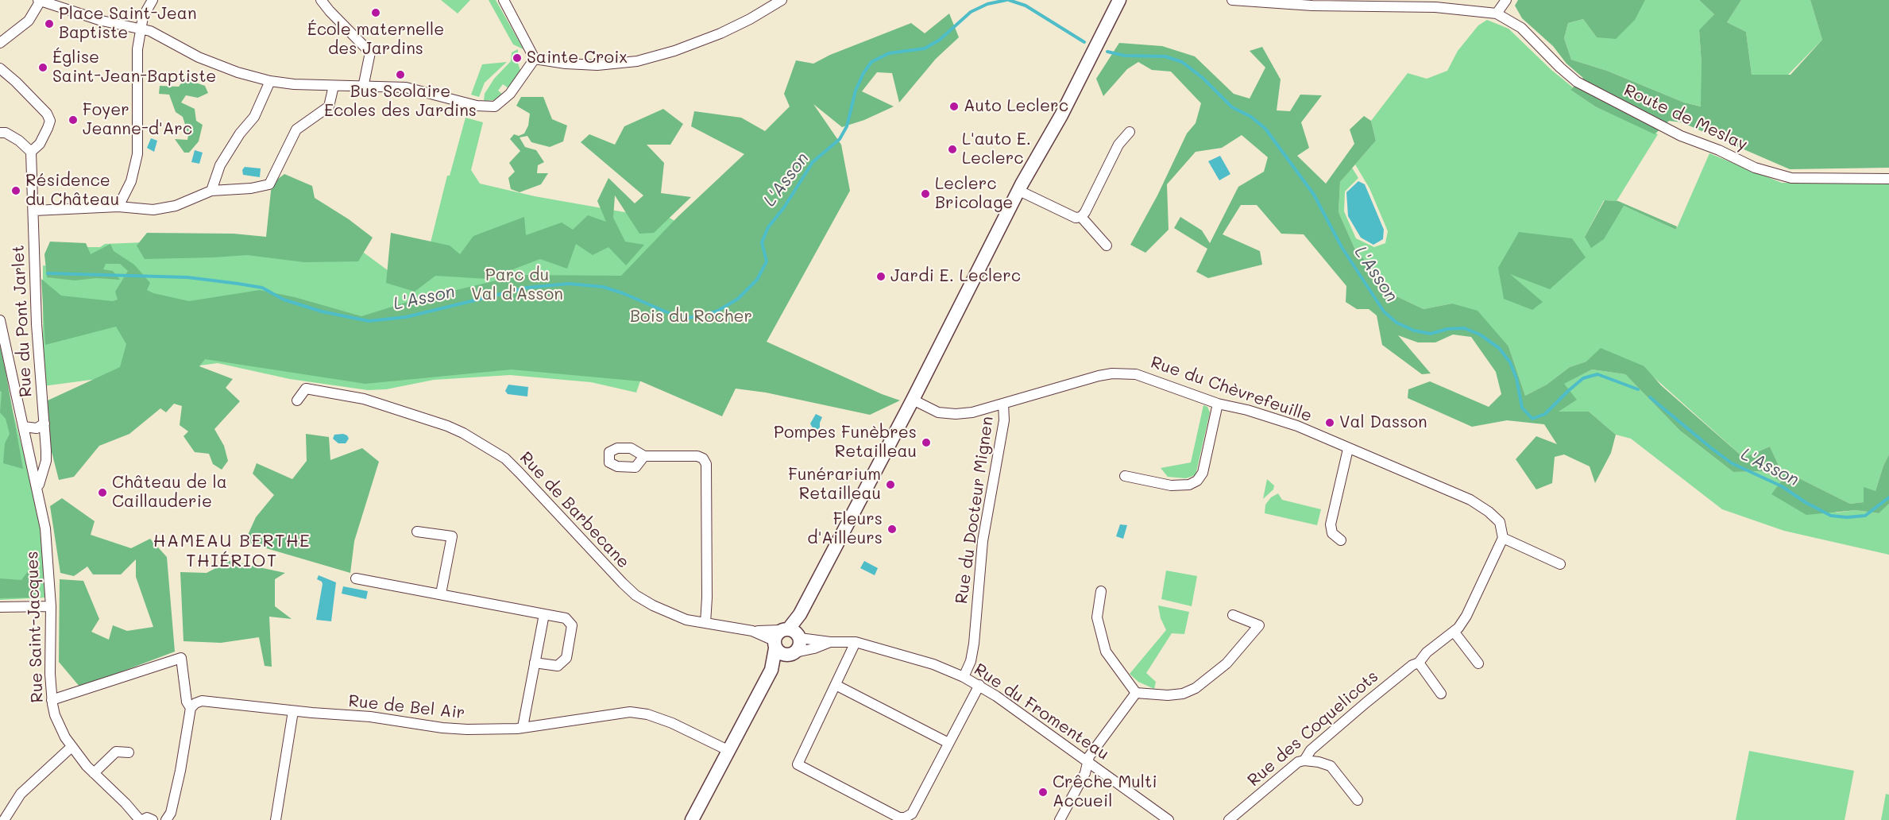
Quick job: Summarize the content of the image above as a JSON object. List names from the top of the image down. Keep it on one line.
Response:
{"streets":{"street":["Route de Meslay","Rue du Pont Jarlet","Rue du Chèvrefeuille","Rue de Barbecane","Rue du Docteur Mignen","Rue Saint-Jacques","Rue de Bel Air","Rue du Fromenteau","Rue des Coquelicots"]},"crossings":[["Rue du Pont Jarlet","Rue Saint-Jacques"],["Rue du Chèvrefeuille","Rue du Docteur Mignen"],["Rue du Chèvrefeuille","Rue des Coquelicots"],["Rue de Barbecane","Rue du Fromenteau"],["Rue du Docteur Mignen","Rue du Fromenteau"]],"districts":["HAMEAU BERTHE THIÉRIOT"],"water":["L'Asson"],"parks":["Parc du Val d'Asson","Bois du Rocher"],"places":["École maternelle des Jardins","Place Saint-Jean Baptiste","Sainte Croix","Église Saint-Jean-Baptiste","Bus Scolaire Ecoles des Jardins","Auto Leclerc","Foyer Jeanne-d'Arc","L'auto E. Leclerc","Résidence du Château","Leclerc Bricolage","Jardi E. Leclerc","Val Dasson","Pompes Funèbres Retailleau","Funérarium Retailleau","Château de la Caillauderie","Fleurs d'Ailleurs","Crêche Multi Accueil"]}
